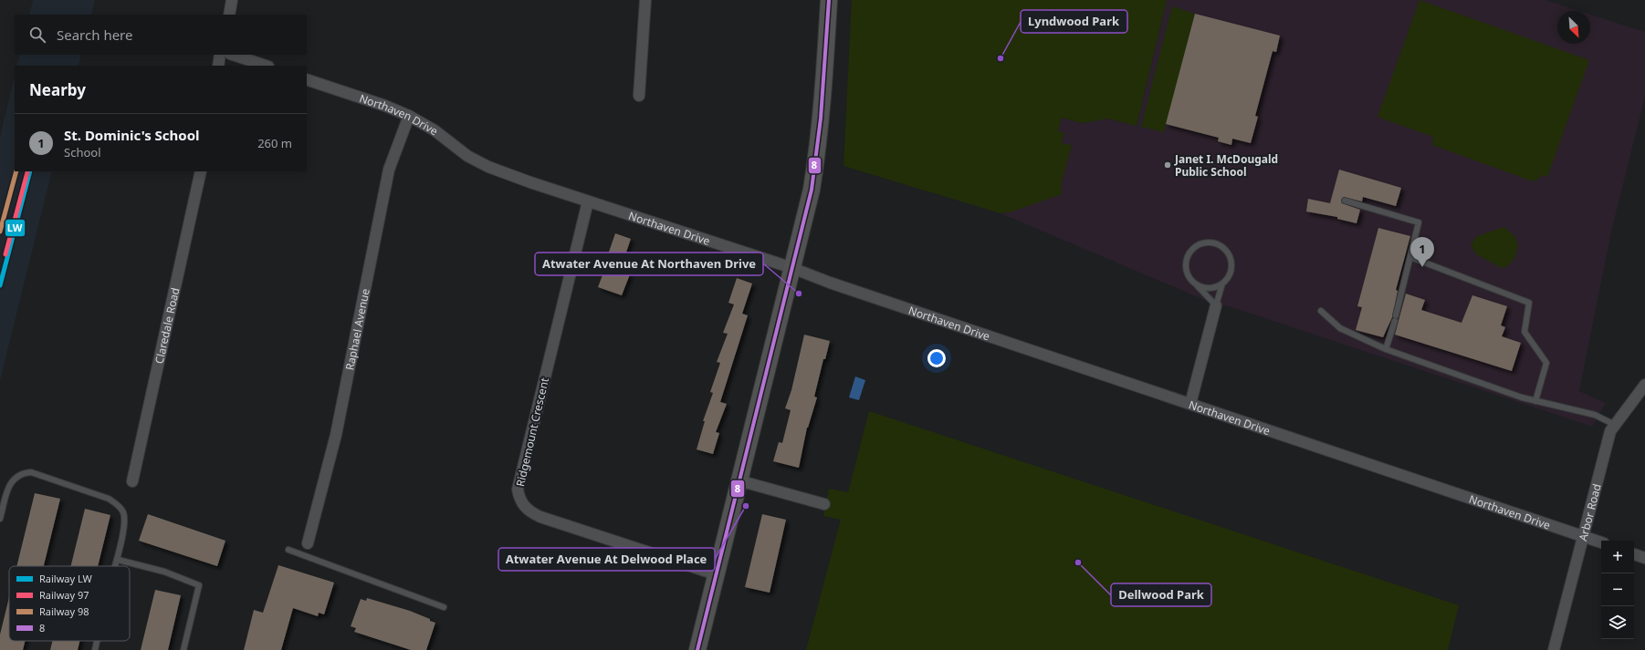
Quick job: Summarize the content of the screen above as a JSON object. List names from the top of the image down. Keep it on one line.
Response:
{"streets":{"street":["Northaven Drive","Claredale Road","Raphael Avenue","Ridgemount Crescent","Arbor Road"]},"crossings":[["Northaven Drive","Raphael Avenue"],["Northaven Drive","Ridgemount Crescent"],["Northaven Drive","Arbor Road"]],"places":["Lyndwood Park","Janet I. McDougald Public School","Atwater Avenue At Northaven Drive","Atwater Avenue At Delwood Place","Dellwood Park"],"lines":["transit line 8","rail line LW","rail line 98","rail line 97"],"legend":["Railway LW","Railway 97","Railway 98","8"],"north":"bottom right","page":{"search":"Search here","heading":"Nearby","list":[{"mark":"1","name":"St. Dominic's School","note":"School","value":"260 m"}],"pins":"1","map_buttons":["+","−"]}}
